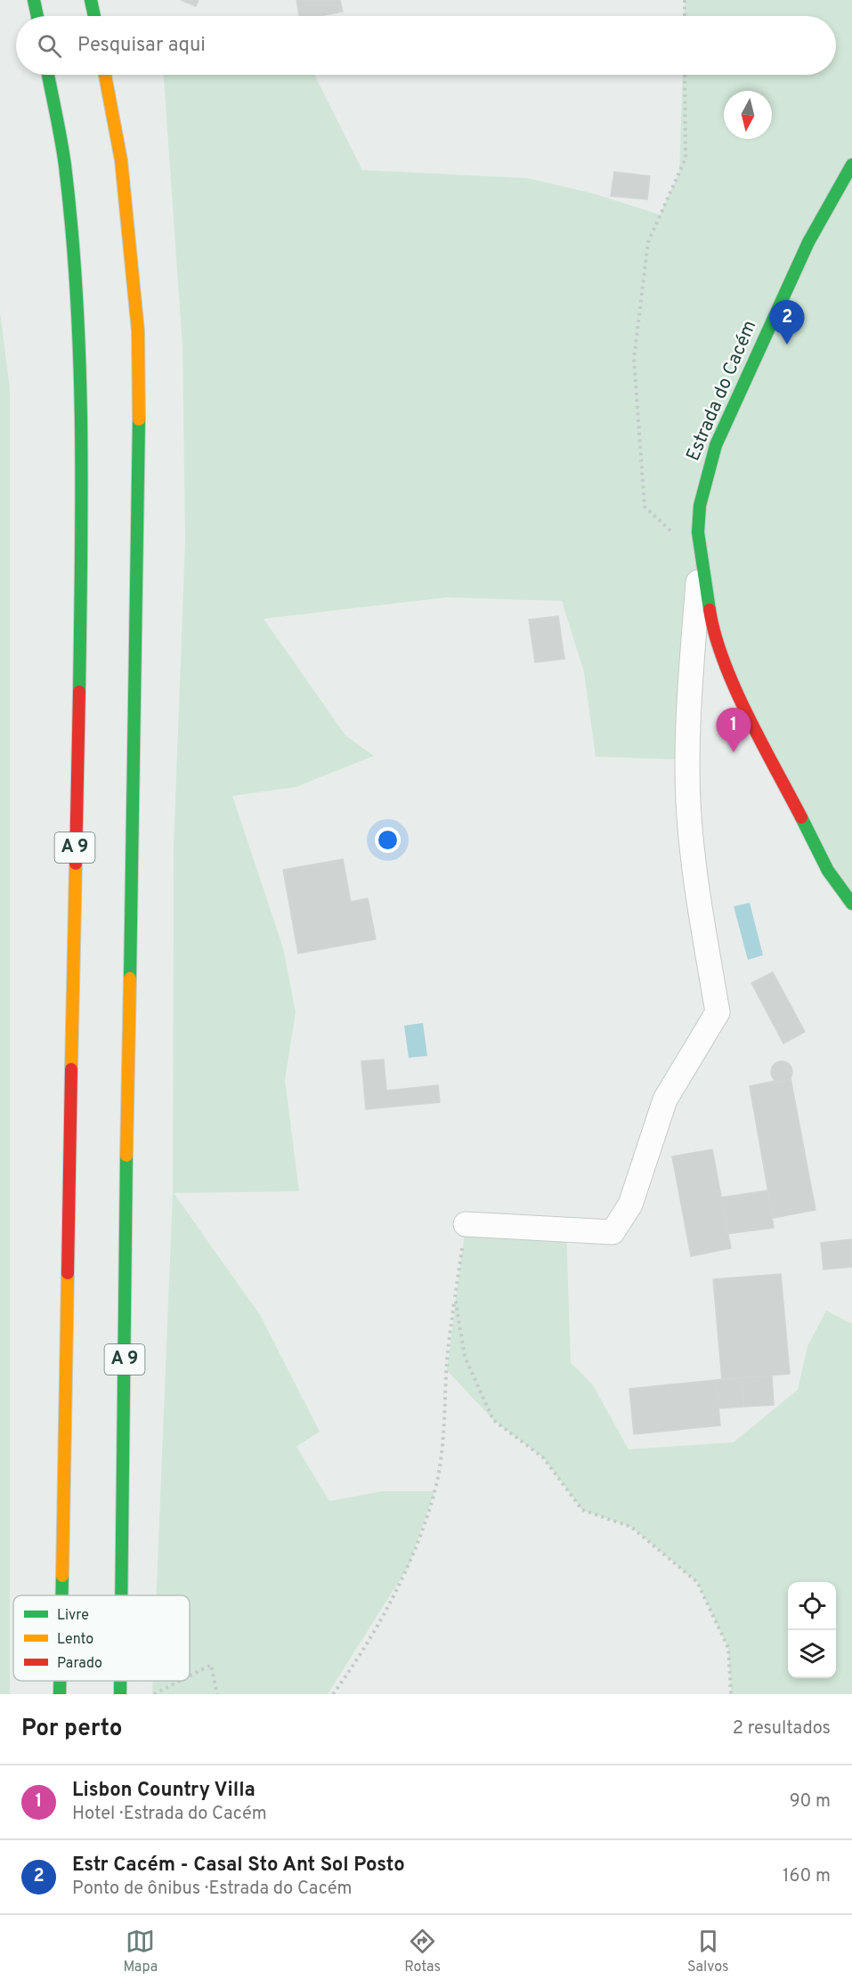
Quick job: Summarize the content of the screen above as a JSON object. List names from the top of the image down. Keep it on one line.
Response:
{"streets":{"main road":["Estrada do Cacém","A 9"]},"legend":["Livre","Lento","Parado"],"north":"bottom","page":{"search":"Pesquisar aqui","pins":["2","1"],"heading":["Por perto","2 resultados"],"list":[{"mark":"1","name":"Lisbon Country Villa","note":"Hotel · Estrada do Cacém","value":"90 m"},{"mark":"2","name":"Estr Cacém - Casal Sto Ant Sol Posto","note":"Ponto de ônibus · Estrada do Cacém","value":"160 m"}],"nav":["Mapa","Rotas","Salvos"]}}
